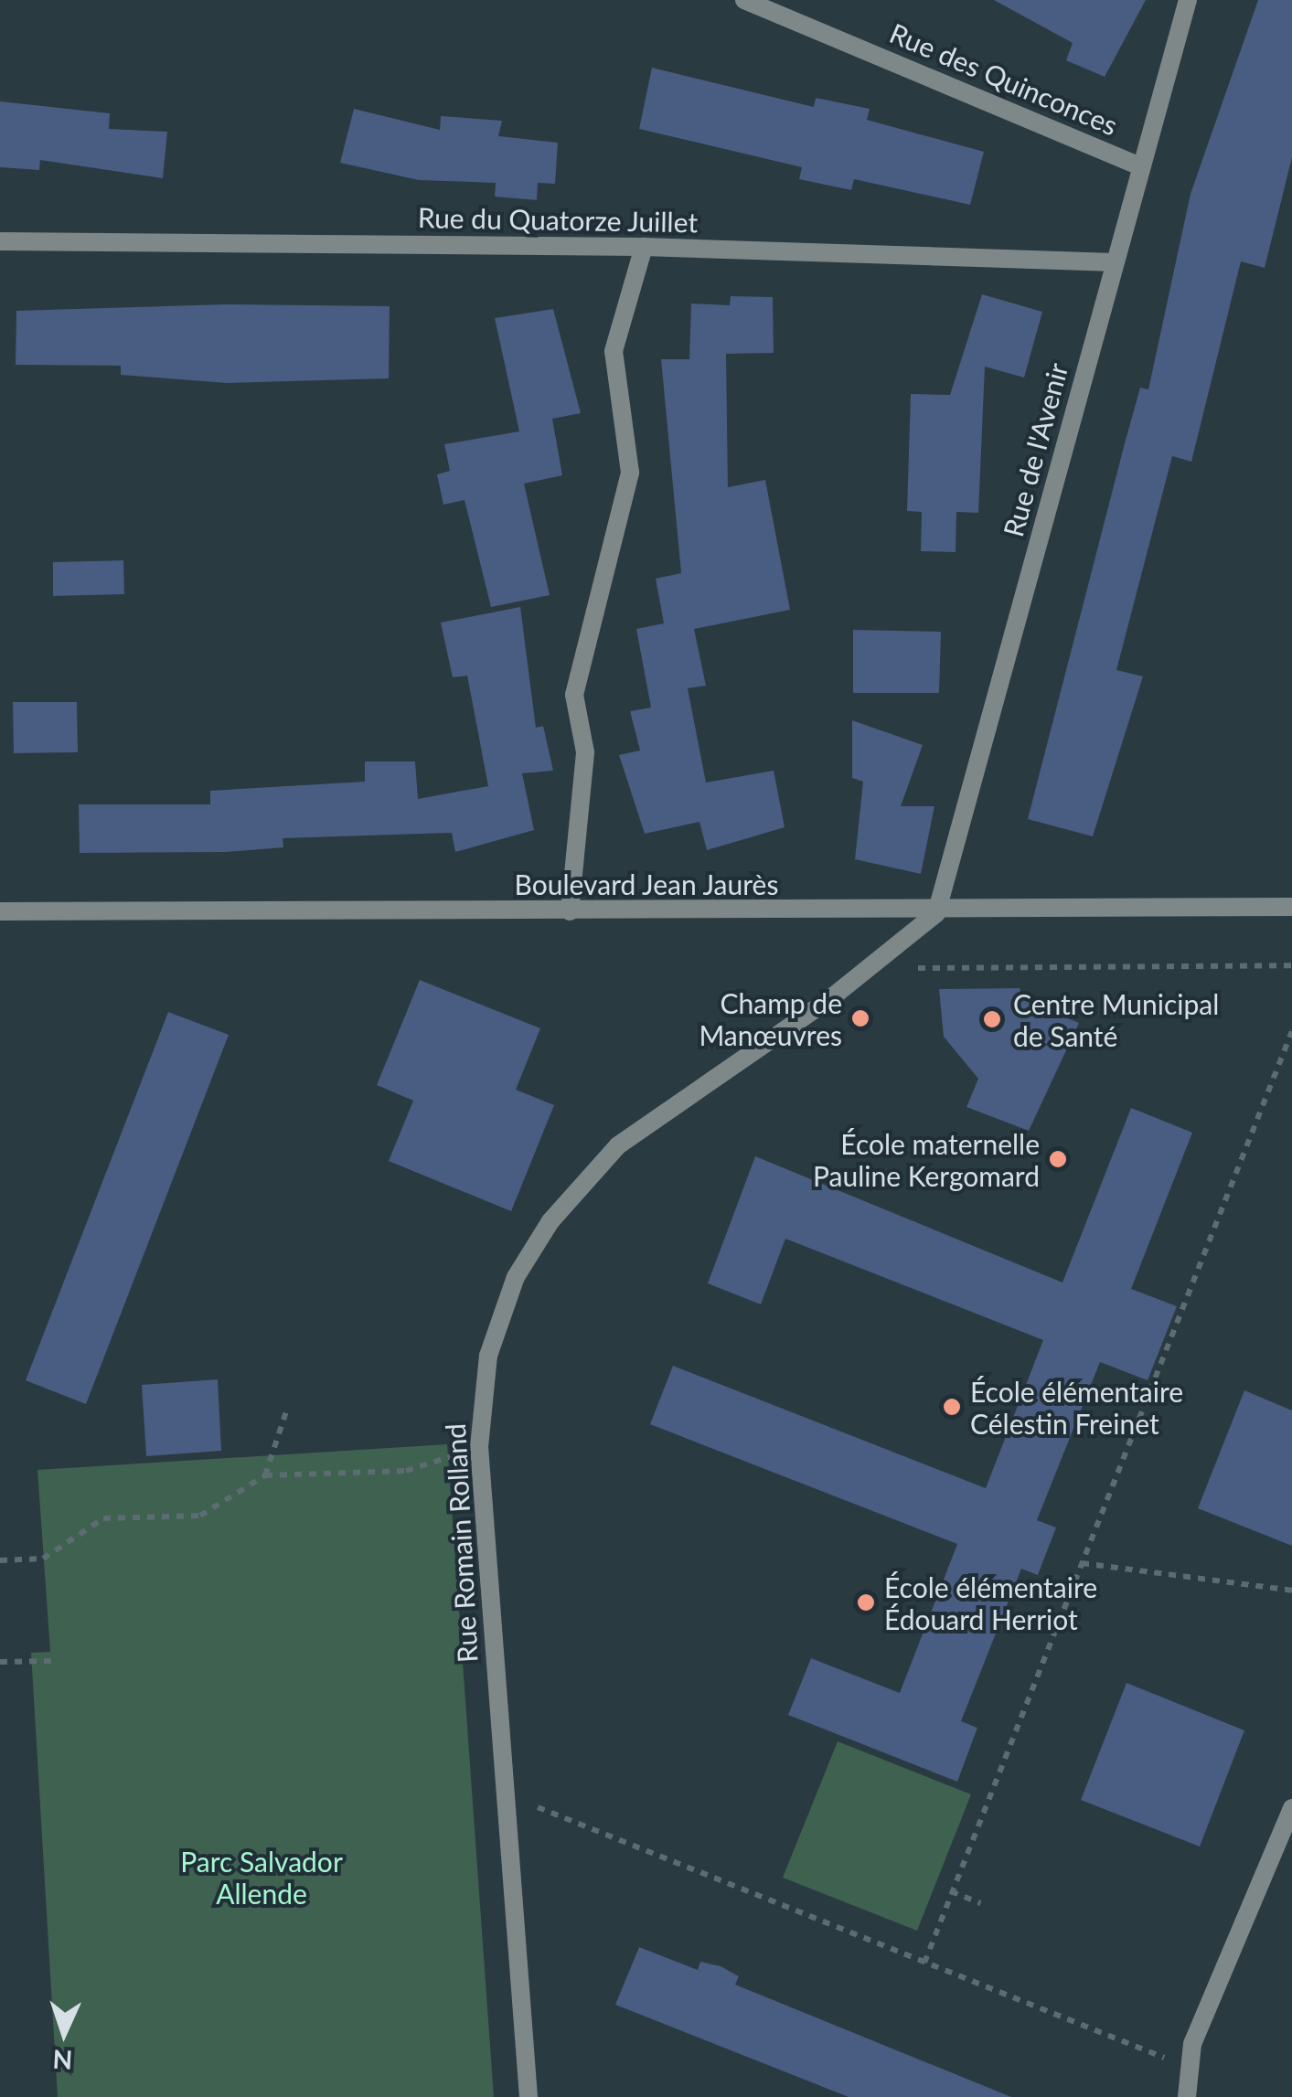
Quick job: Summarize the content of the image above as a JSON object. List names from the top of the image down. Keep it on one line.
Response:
{"streets":{"street":["Rue des Quinconces","Rue du Quatorze Juillet","Rue de l'Avenir","Boulevard Jean Jaurès","Rue Romain Rolland"]},"crossings":[["Rue des Quinconces","Rue de l'Avenir"],["Rue du Quatorze Juillet","Rue de l'Avenir"],["Rue de l'Avenir","Boulevard Jean Jaurès"],["Rue de l'Avenir","Rue Romain Rolland"],["Boulevard Jean Jaurès","Rue Romain Rolland"]],"parks":["Parc Salvador Allende"],"places":["Champ de Manœuvres","Centre Municipal de Santé","École maternelle Pauline Kergomard","École élémentaire Célestin Freinet","École élémentaire Édouard Herriot"],"north":"bottom"}
